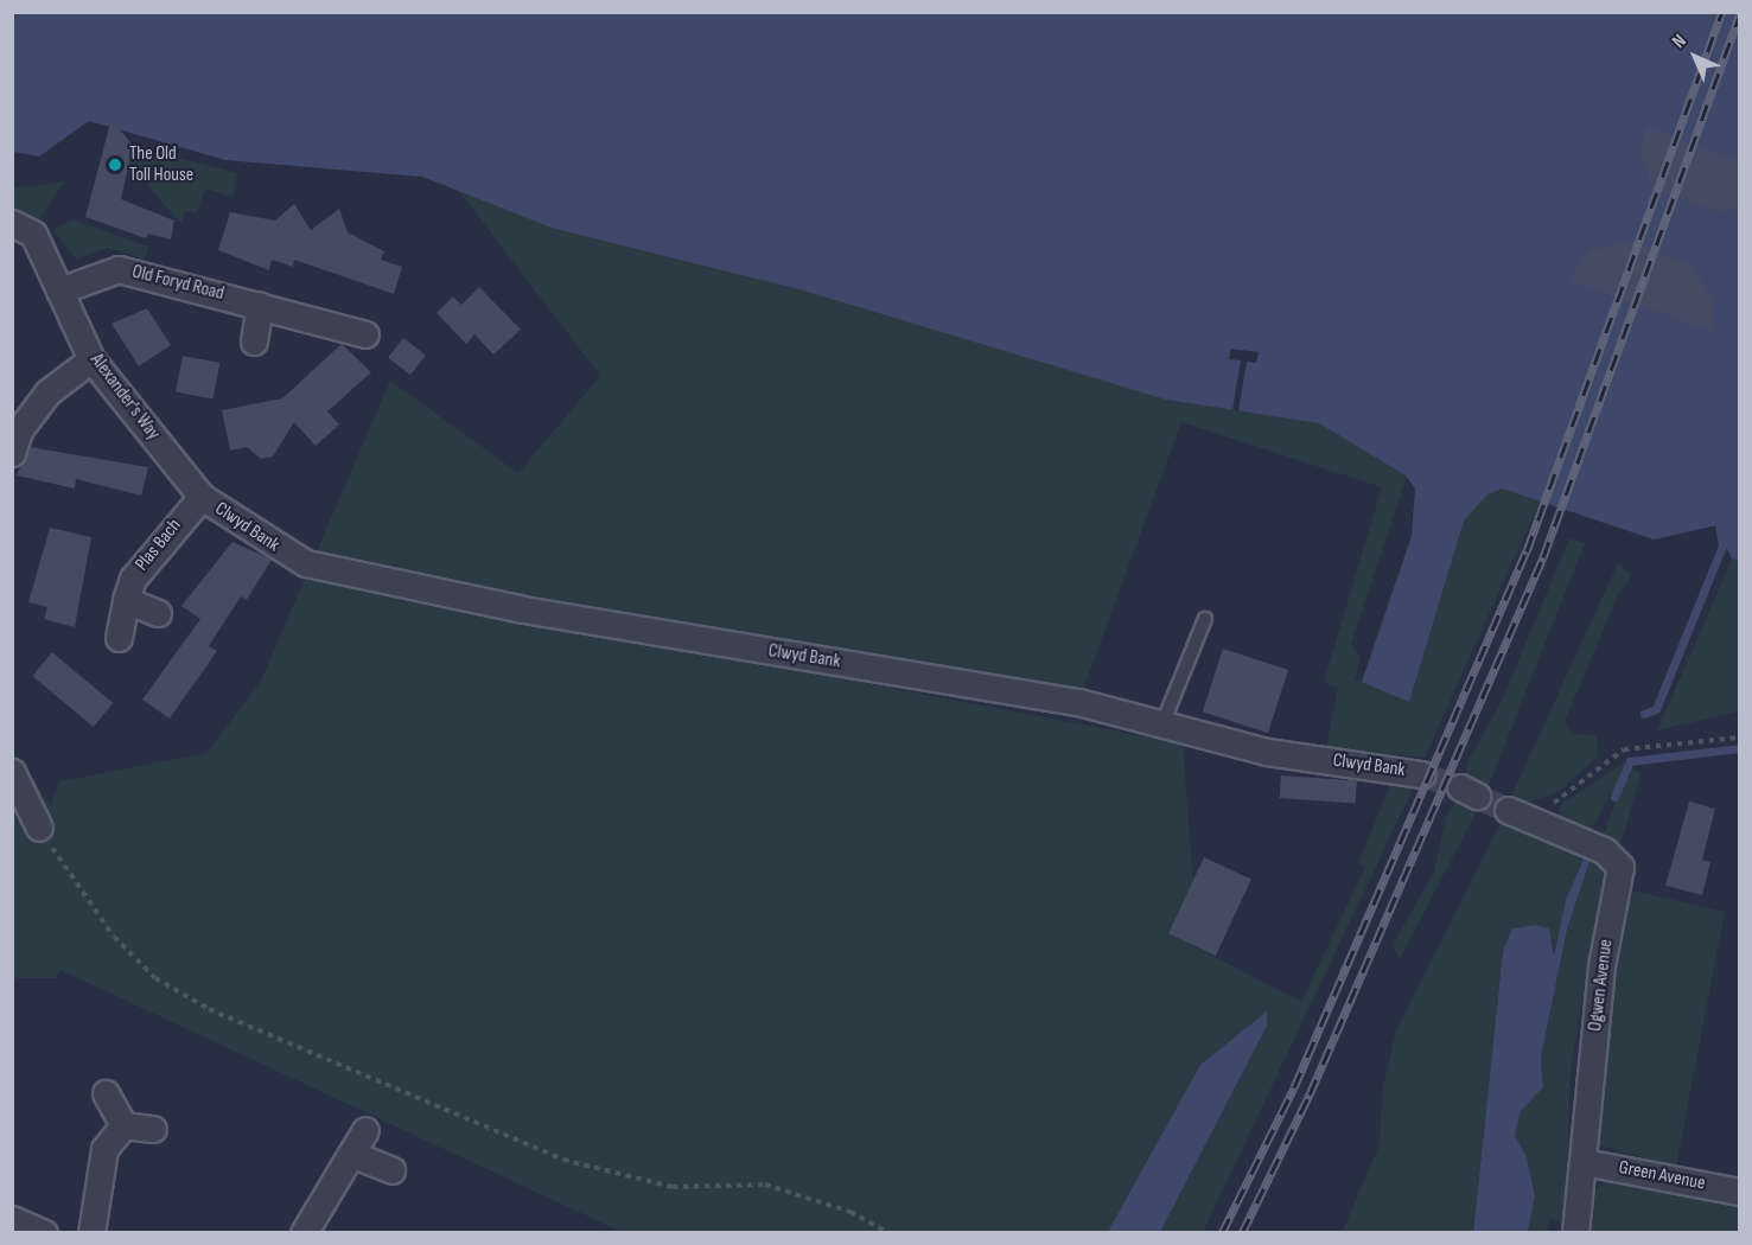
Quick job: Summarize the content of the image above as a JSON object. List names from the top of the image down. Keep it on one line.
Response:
{"streets":{"street":["Old Foryd Road","Alexander's Way","Clwyd Bank","Plas Bach","Ogwen Avenue","Green Avenue"]},"crossings":[["Old Foryd Road","Alexander's Way"],["Alexander's Way","Clwyd Bank"],["Alexander's Way","Plas Bach"],["Clwyd Bank","Plas Bach"],["Ogwen Avenue","Green Avenue"]],"places":["The Old Toll House"],"north":"top left"}
